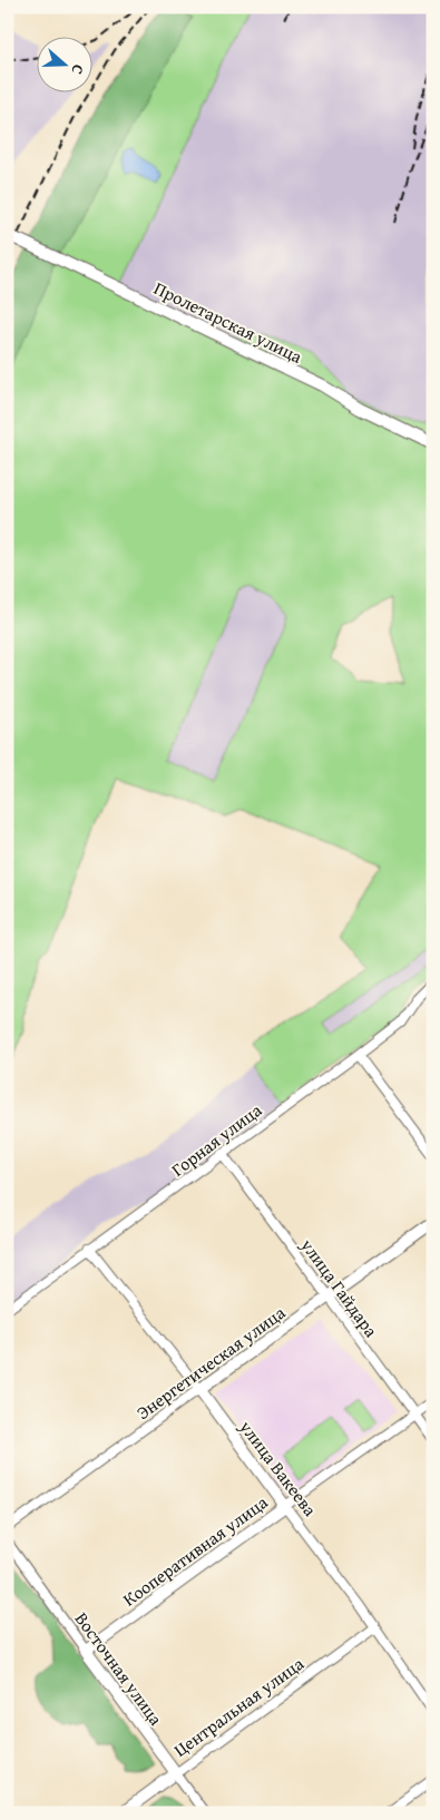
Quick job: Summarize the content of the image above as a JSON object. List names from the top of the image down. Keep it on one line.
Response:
{"streets":{"street":["Пролетарская улица","Горная улица","улица Гайдара","Энергетическая улица","улица Вакеева","Кооперативная улица","Восточная улица","Центральная улица"]},"crossings":[["Горная улица","улица Гайдара"],["Горная улица","улица Вакеева"],["улица Гайдара","Энергетическая улица"],["улица Гайдара","Кооперативная улица"],["Энергетическая улица","улица Вакеева"],["улица Вакеева","Кооперативная улица"],["улица Вакеева","Центральная улица"],["Кооперативная улица","Восточная улица"],["Восточная улица","Центральная улица"]],"north":"right"}
